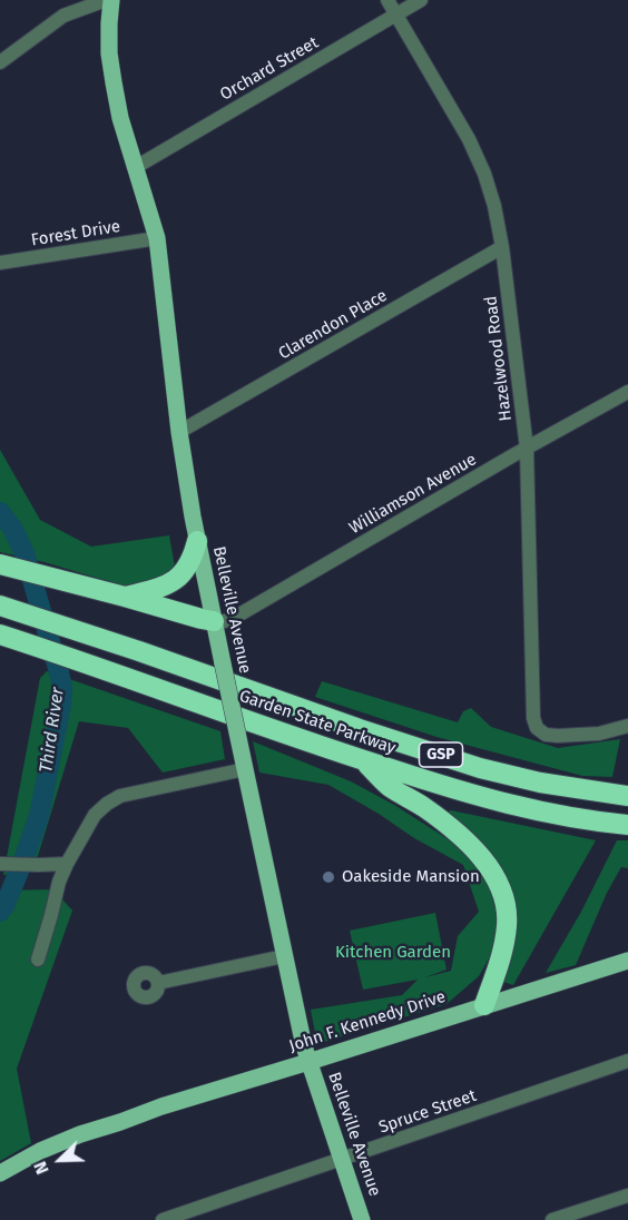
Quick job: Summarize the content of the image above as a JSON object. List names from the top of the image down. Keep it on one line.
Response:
{"streets":{"highway":["Garden State Parkway","GSP"],"main road":["Belleville Avenue","John F. Kennedy Drive"],"street":["Orchard Street","Forest Drive","Clarendon Place","Hazelwood Road","Williamson Avenue","Spruce Street"]},"crossings":[["Orchard Street","Hazelwood Road"],["Orchard Street","Belleville Avenue"],["Forest Drive","Belleville Avenue"],["Clarendon Place","Hazelwood Road"],["Clarendon Place","Belleville Avenue"],["Hazelwood Road","Williamson Avenue"],["Williamson Avenue","Belleville Avenue"],["Belleville Avenue","John F. Kennedy Drive"],["Belleville Avenue","Spruce Street"]],"water":["Third River"],"parks":["Kitchen Garden"],"places":["Oakeside Mansion"],"north":"bottom left"}
